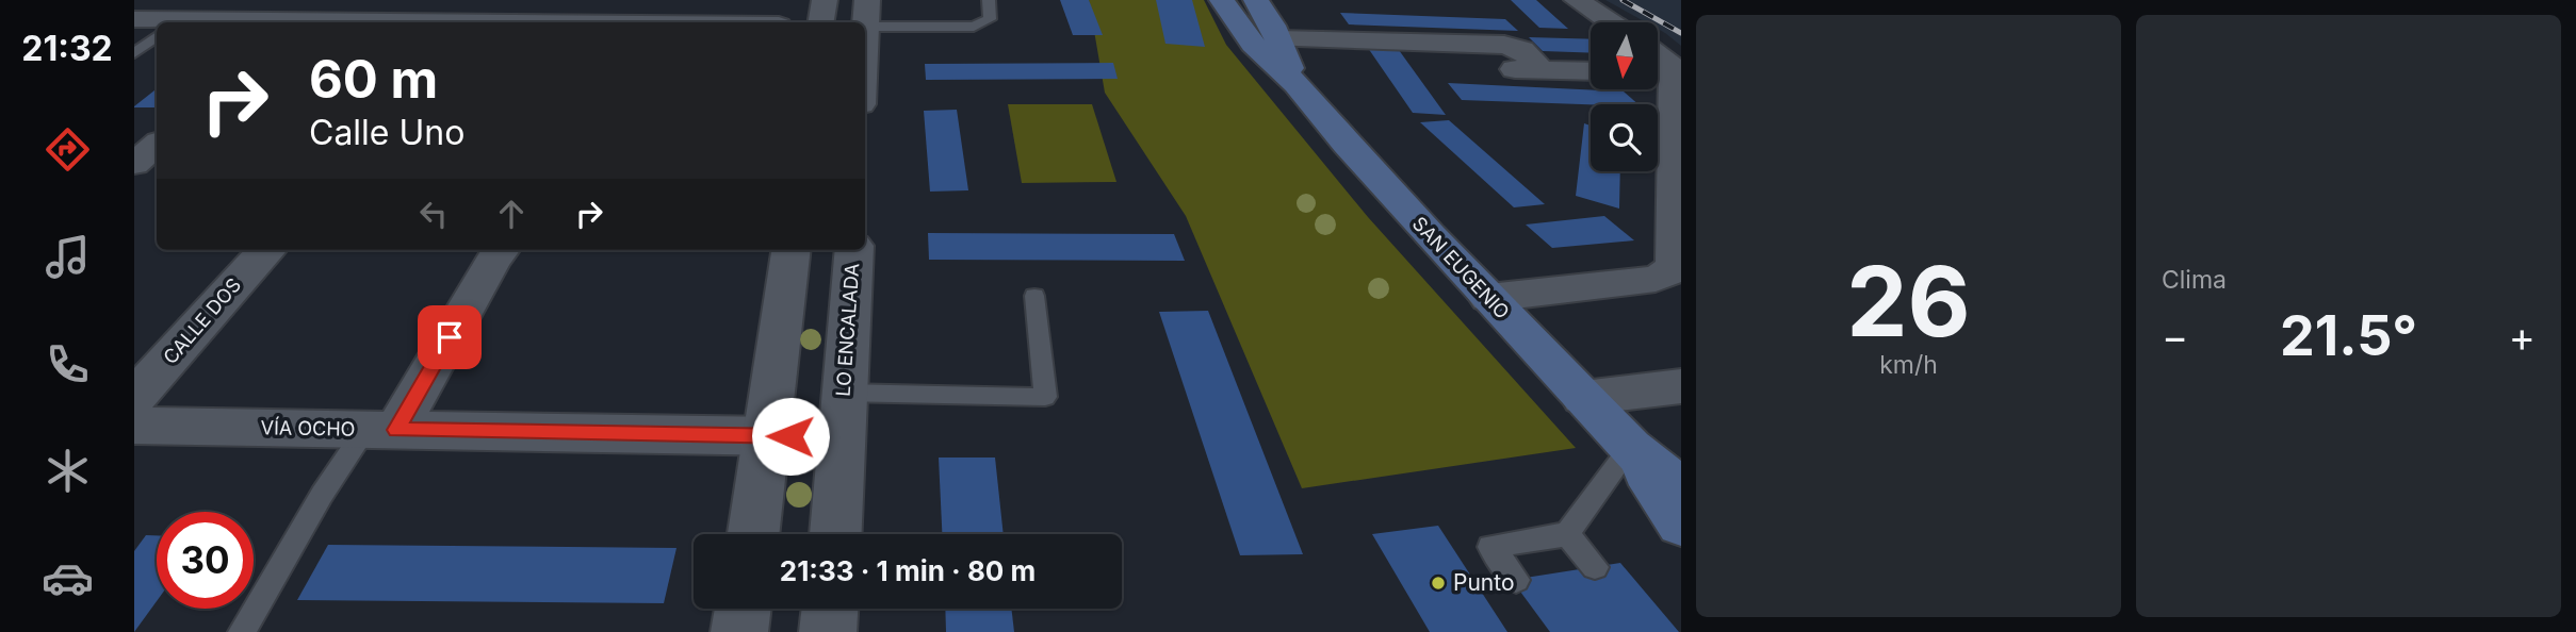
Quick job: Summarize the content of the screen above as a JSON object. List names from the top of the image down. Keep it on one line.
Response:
{"streets":{"main road":["SAN EUGENIO"],"street":["CALLE DOS","LO ENCALADA","VÍA OCHO"]},"crossings":[["LO ENCALADA","VÍA OCHO"]],"places":["Punto"],"north":"bottom","page":{"tabs":"21:32","tile":[["26","km/h"],"Clima"],"turn":["60 m","Calle Uno"],"heat":["−","21.5°","+"],"limit":"30","trip":"21:33 · 1 min · 80 m"}}
